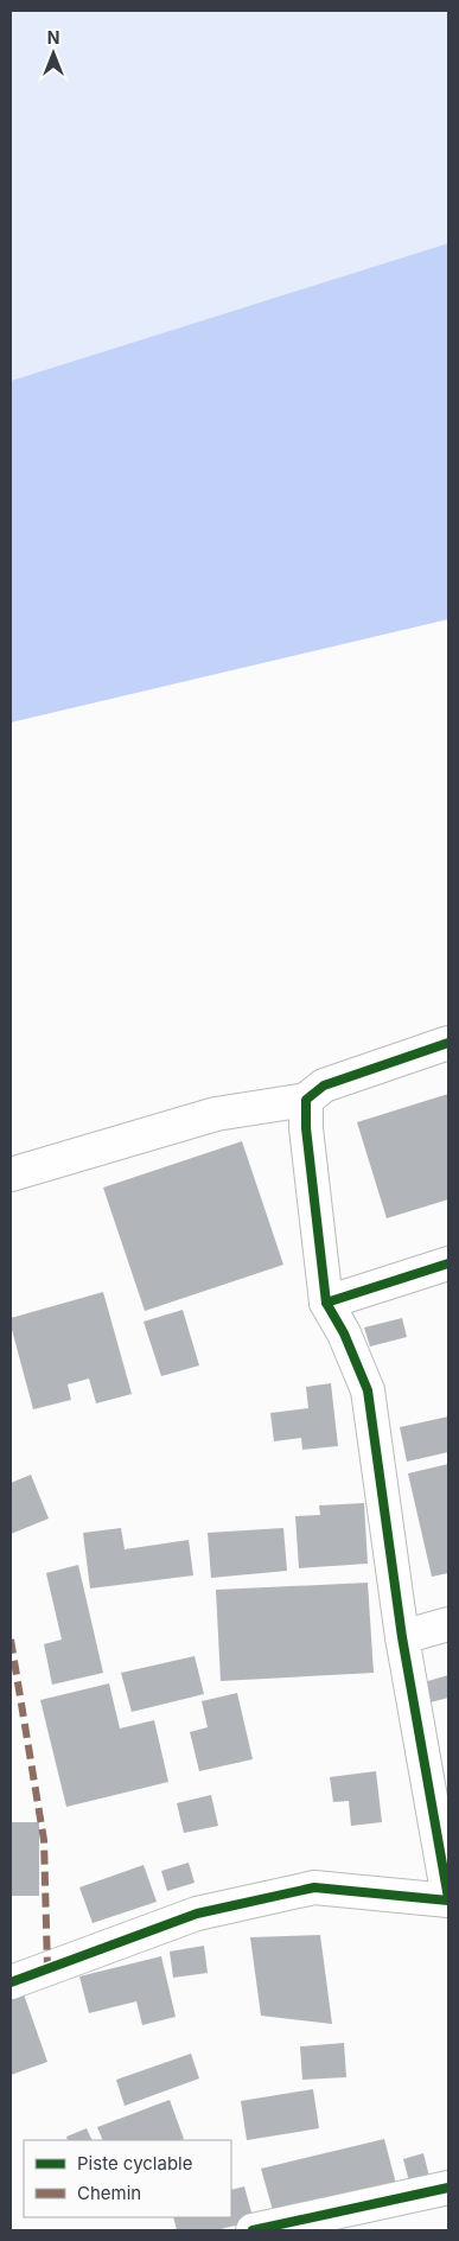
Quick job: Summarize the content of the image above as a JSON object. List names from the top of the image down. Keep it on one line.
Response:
{"legend":["Piste cyclable","Chemin"],"north":"top"}
